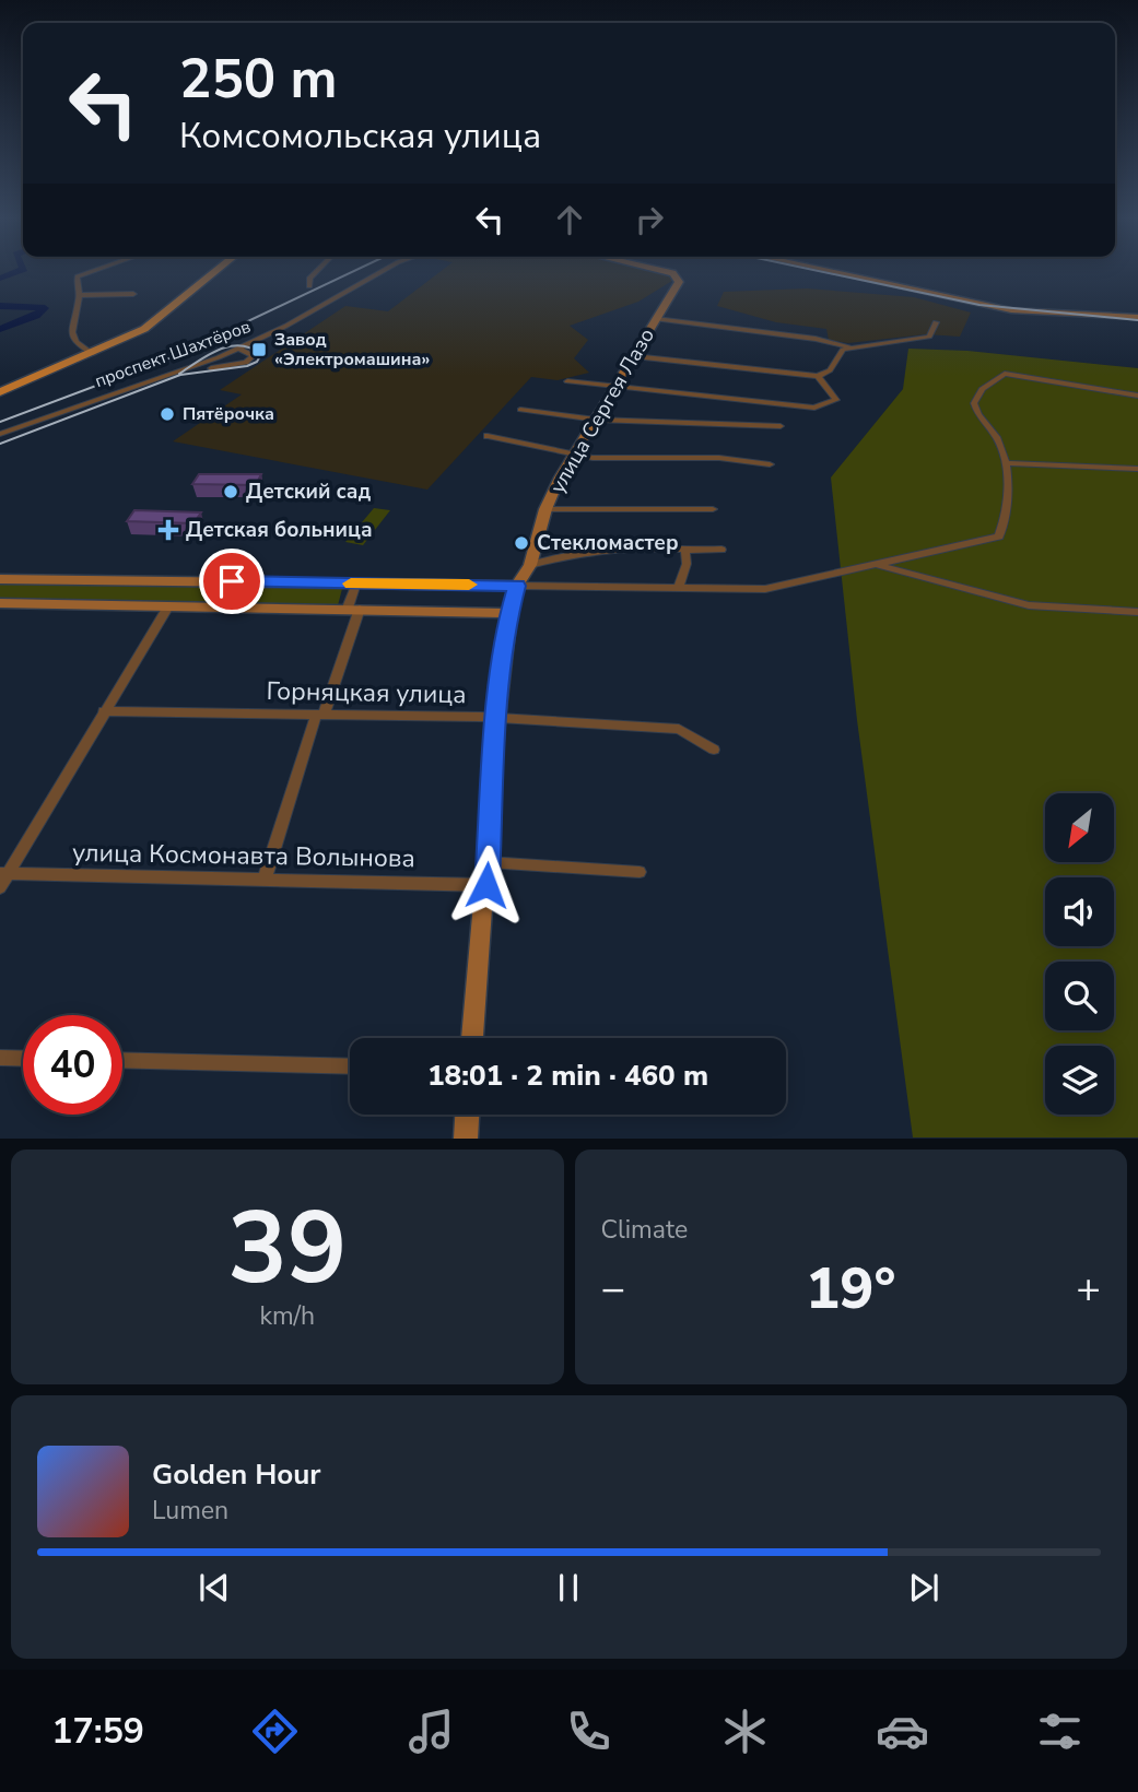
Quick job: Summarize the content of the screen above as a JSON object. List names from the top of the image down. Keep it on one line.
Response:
{"streets":{"main road":["улица Сергея Лазо"],"street":["проспект Шахтёров","Горняцкая улица","улица Космонавта Волынова"]},"places":{"transit":["Завод «Электромашина»"],"other":["Пятёрочка","Детский сад","Стекломастер"],"health":["Детская больница"]},"north":"bottom left","page":{"turn":["250 m","Комсомольская улица"],"limit":"40","trip":"18:01 · 2 min · 460 m","tile":[["39","km/h"],"Climate"],"heat":["−","19°","+"],"song":["Golden Hour","Lumen"],"tabs":"17:59"}}
